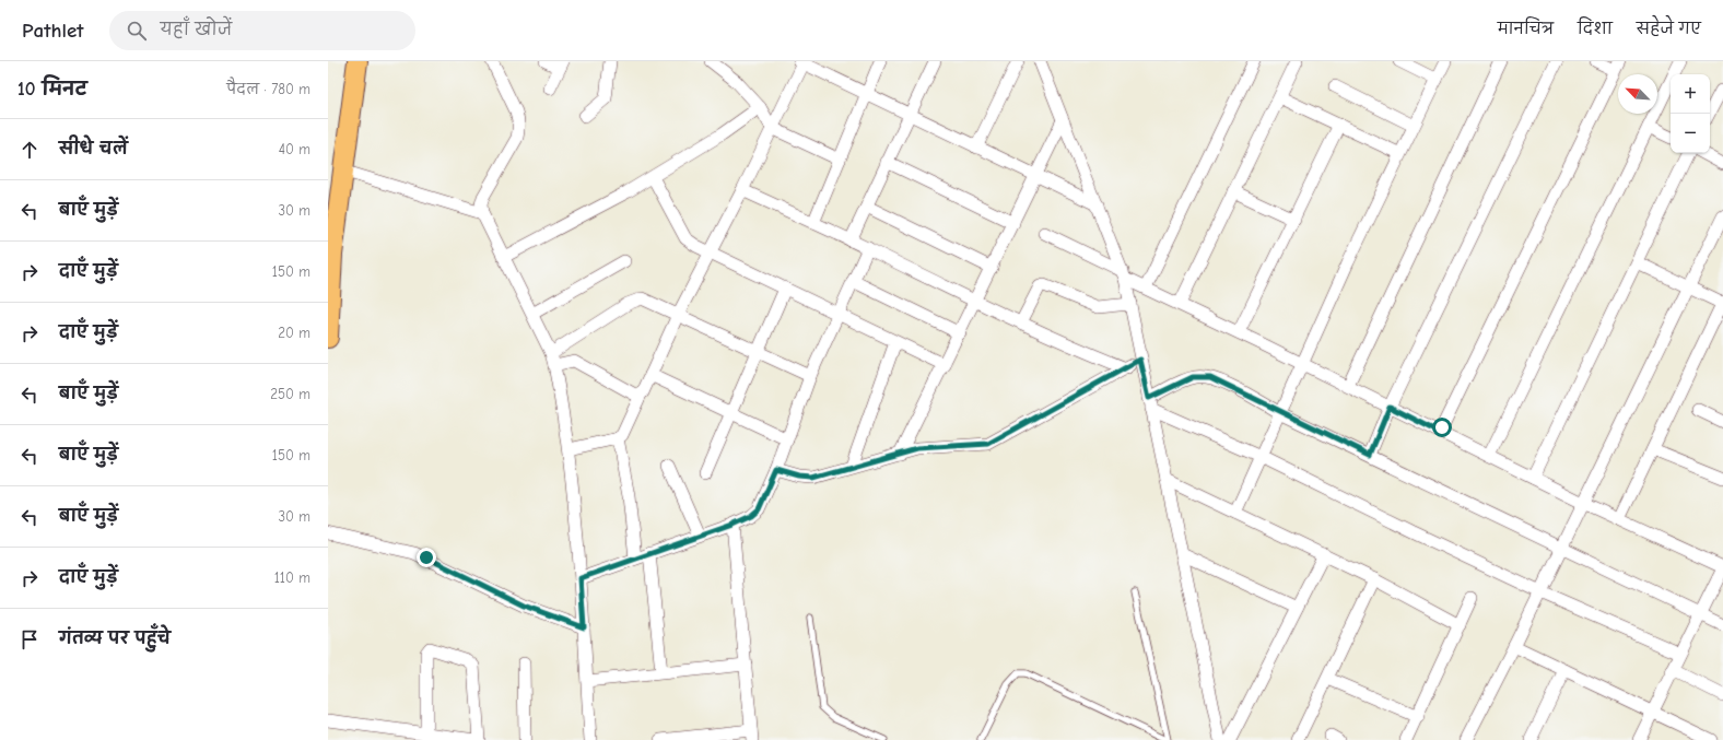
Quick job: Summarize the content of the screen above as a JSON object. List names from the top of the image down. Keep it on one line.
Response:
{"north":"top left","page":{"header":"Pathlet","search":"यहाँ खोजें","nav":["मानचित्र","दिशा","सहेजे गए"],"heading":["10 मिनट","पैदल · 780 m"],"map_buttons":["+","−"],"list":[["सीधे चलें","40 m"],["बाएँ मुड़ें","30 m"],["दाएँ मुड़ें","150 m"],["दाएँ मुड़ें","20 m"],["बाएँ मुड़ें","250 m"],["बाएँ मुड़ें","150 m"],["बाएँ मुड़ें","30 m"],["दाएँ मुड़ें","110 m"],"गंतव्य पर पहुँचे"]}}
